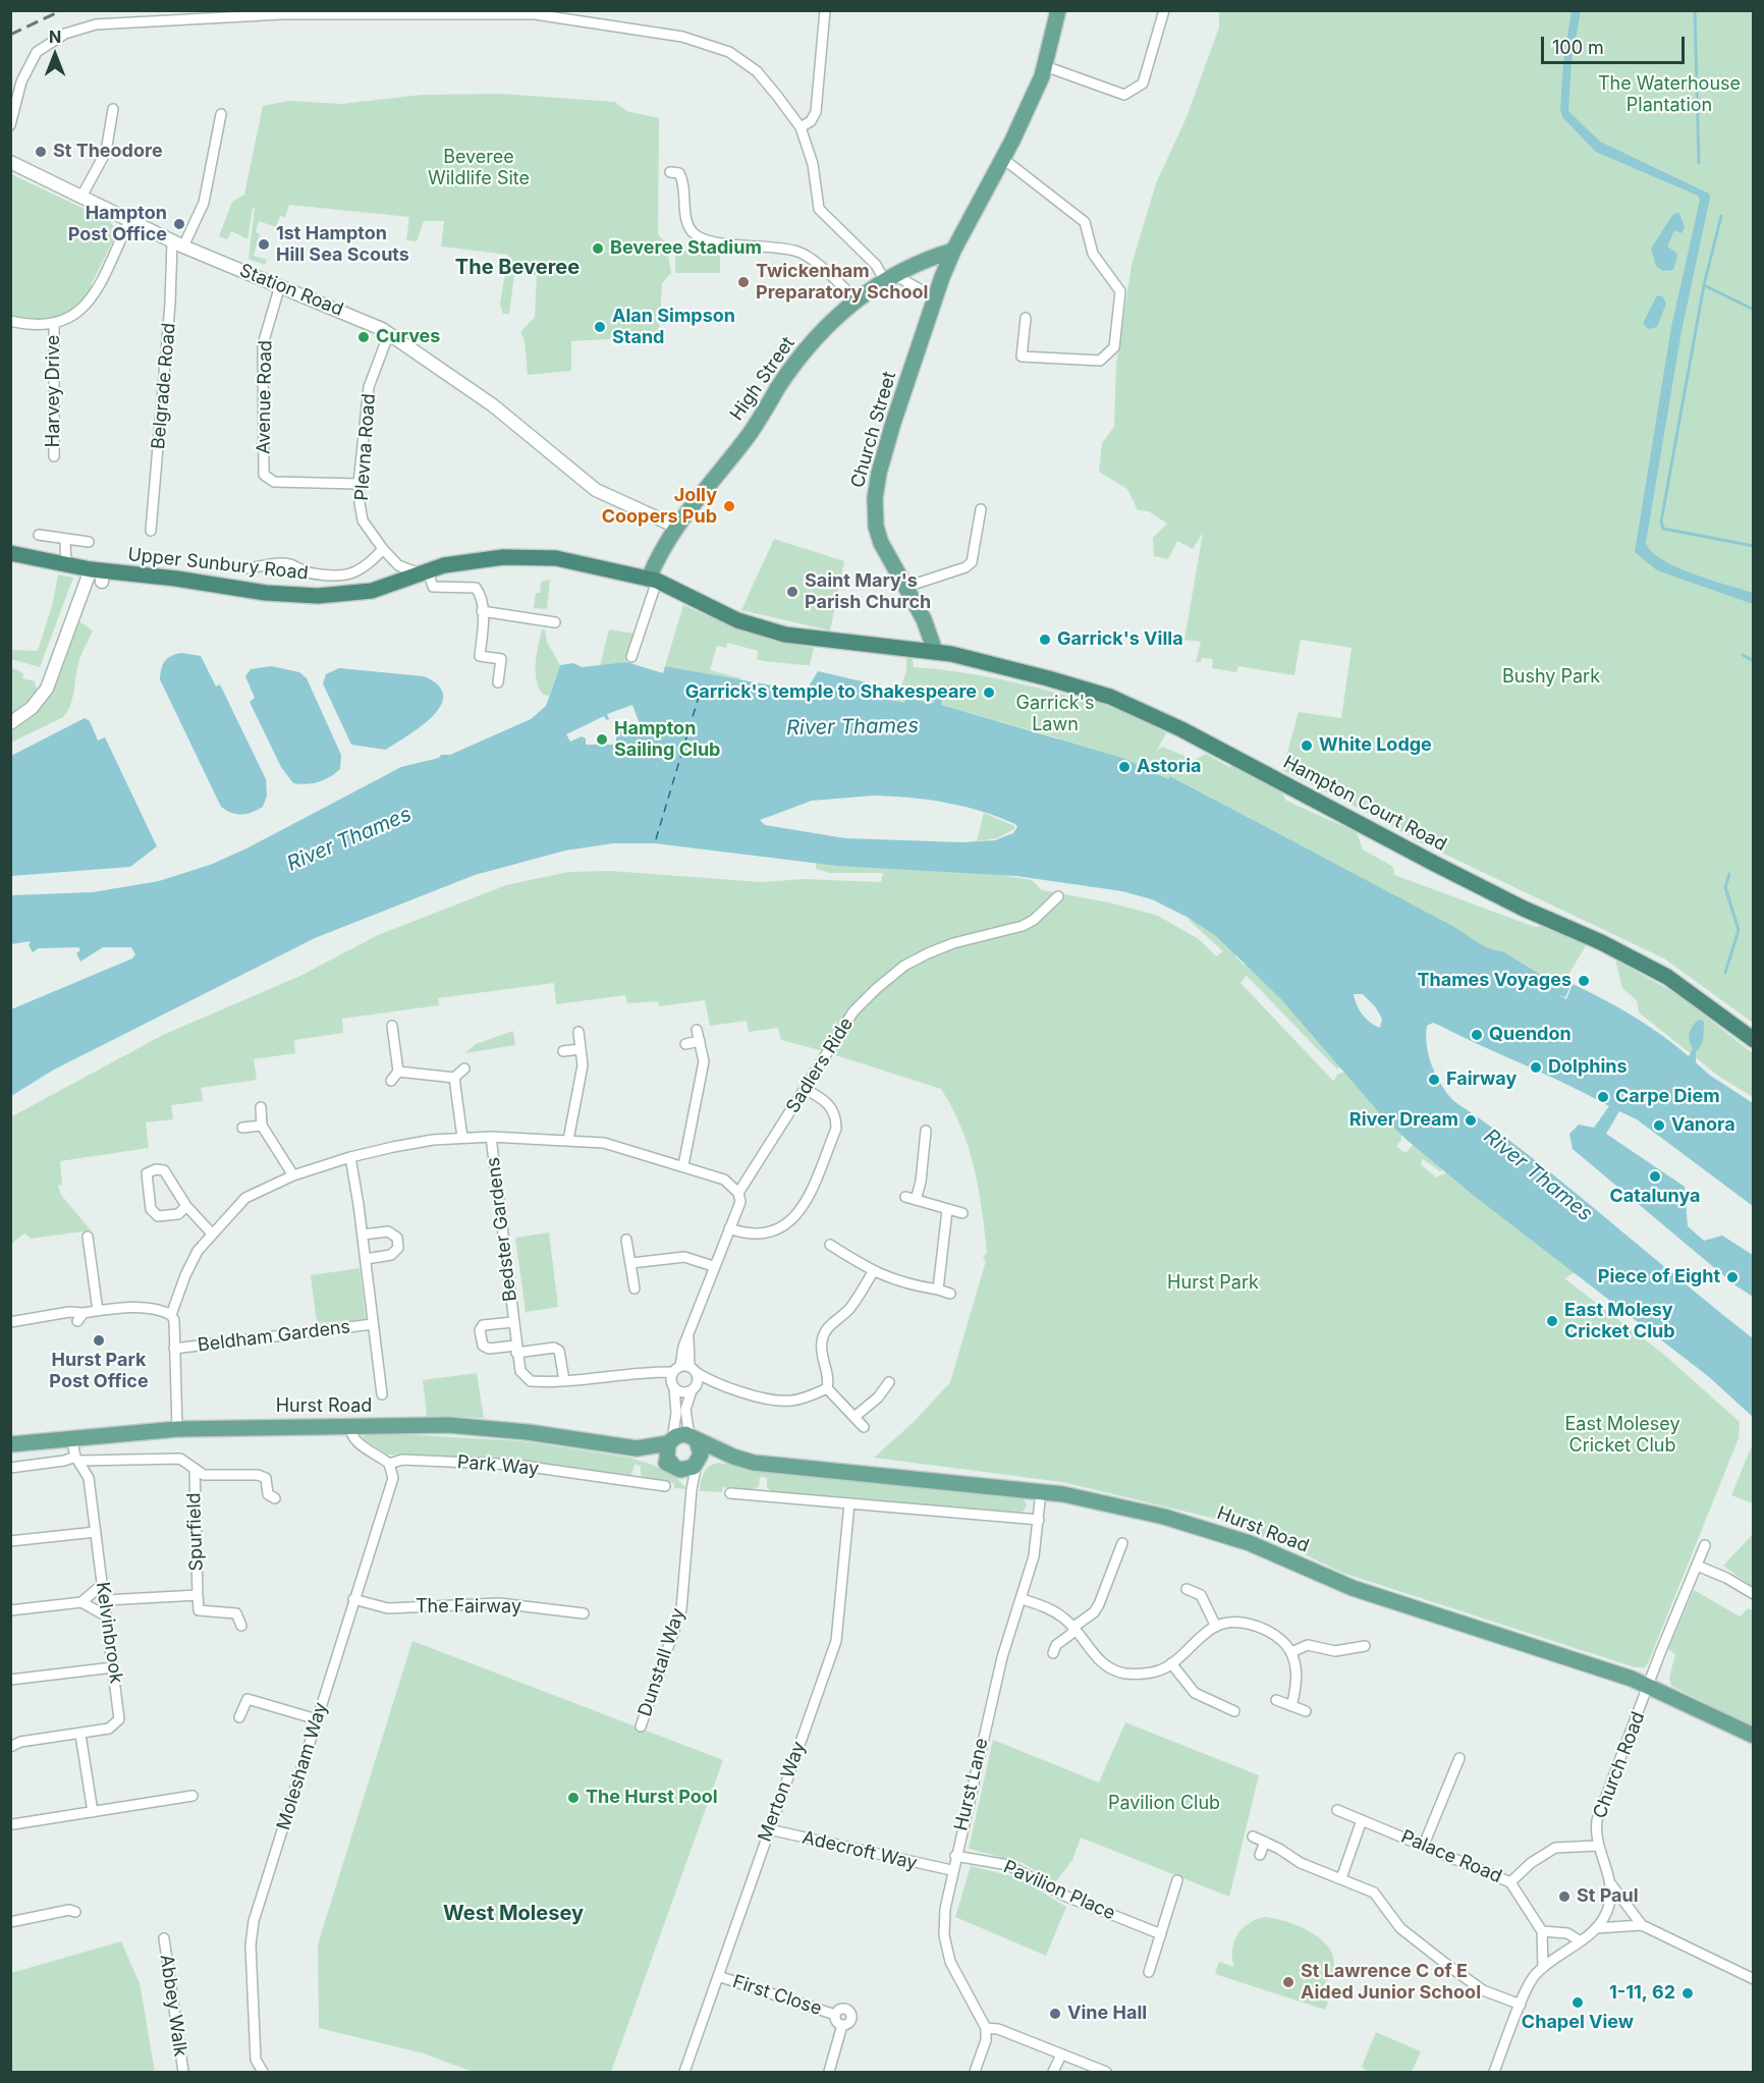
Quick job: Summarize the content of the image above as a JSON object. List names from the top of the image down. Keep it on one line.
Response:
{"streets":{"highway":["Upper Sunbury Road","Hampton Court Road"],"main road":["High Street","Church Street","Hurst Road"],"street":["Station Road","Belgrade Road","Harvey Drive","Avenue Road","Plevna Road","Sadlers Ride","Bedster Gardens","Beldham Gardens","Park Way","Spurfield","The Fairway","Kelvinbrook","Dunstall Way","Church Road","Molesham Way","Hurst Lane","Merton Way","Adecroft Way","Palace Road","Pavilion Place","First Close","Abbey Walk"]},"crossings":[["Station Road","High Street"],["Station Road","Belgrade Road"],["Station Road","Avenue Road"],["Station Road","Plevna Road"],["High Street","Church Street"],["High Street","Upper Sunbury Road"],["High Street","Hampton Court Road"],["Avenue Road","Plevna Road"],["Church Street","Hampton Court Road"],["Plevna Road","Upper Sunbury Road"],["Upper Sunbury Road","Hampton Court Road"],["Sadlers Ride","Bedster Gardens"],["Hurst Road","Kelvinbrook"],["Hurst Road","Dunstall Way"],["Hurst Road","Church Road"],["Hurst Road","Hurst Lane"],["Park Way","Molesham Way"],["Spurfield","Kelvinbrook"],["The Fairway","Molesham Way"],["Church Road","Palace Road"],["Hurst Lane","Adecroft Way"],["Hurst Lane","Pavilion Place"],["Merton Way","Adecroft Way"],["Merton Way","First Close"]],"districts":["The Beveree","West Molesey"],"water":["River Thames"],"parks":["The Waterhouse Plantation","Beveree Wildlife Site","Bushy Park","Garrick's Lawn","Hurst Park","East Molesey Cricket Club","Pavilion Club"],"places":["St Theodore","Hampton Post Office","1st Hampton Hill Sea Scouts","Beveree Stadium","Twickenham Preparatory School","Alan Simpson Stand","Curves","Jolly Coopers Pub","Saint Mary's Parish Church","Garrick's Villa","Garrick's temple to Shakespeare","Hampton Sailing Club","White Lodge","Astoria","Thames Voyages","Quendon","Dolphins","Fairway","Carpe Diem","River Dream","Vanora","Catalunya","Piece of Eight","East Molesy Cricket Club","Hurst Park Post Office","The Hurst Pool","St Paul","St Lawrence C of E Aided Junior School","1-11, 62","Chapel View","Vine Hall"],"scale_bar":"100 m","north":"top"}
